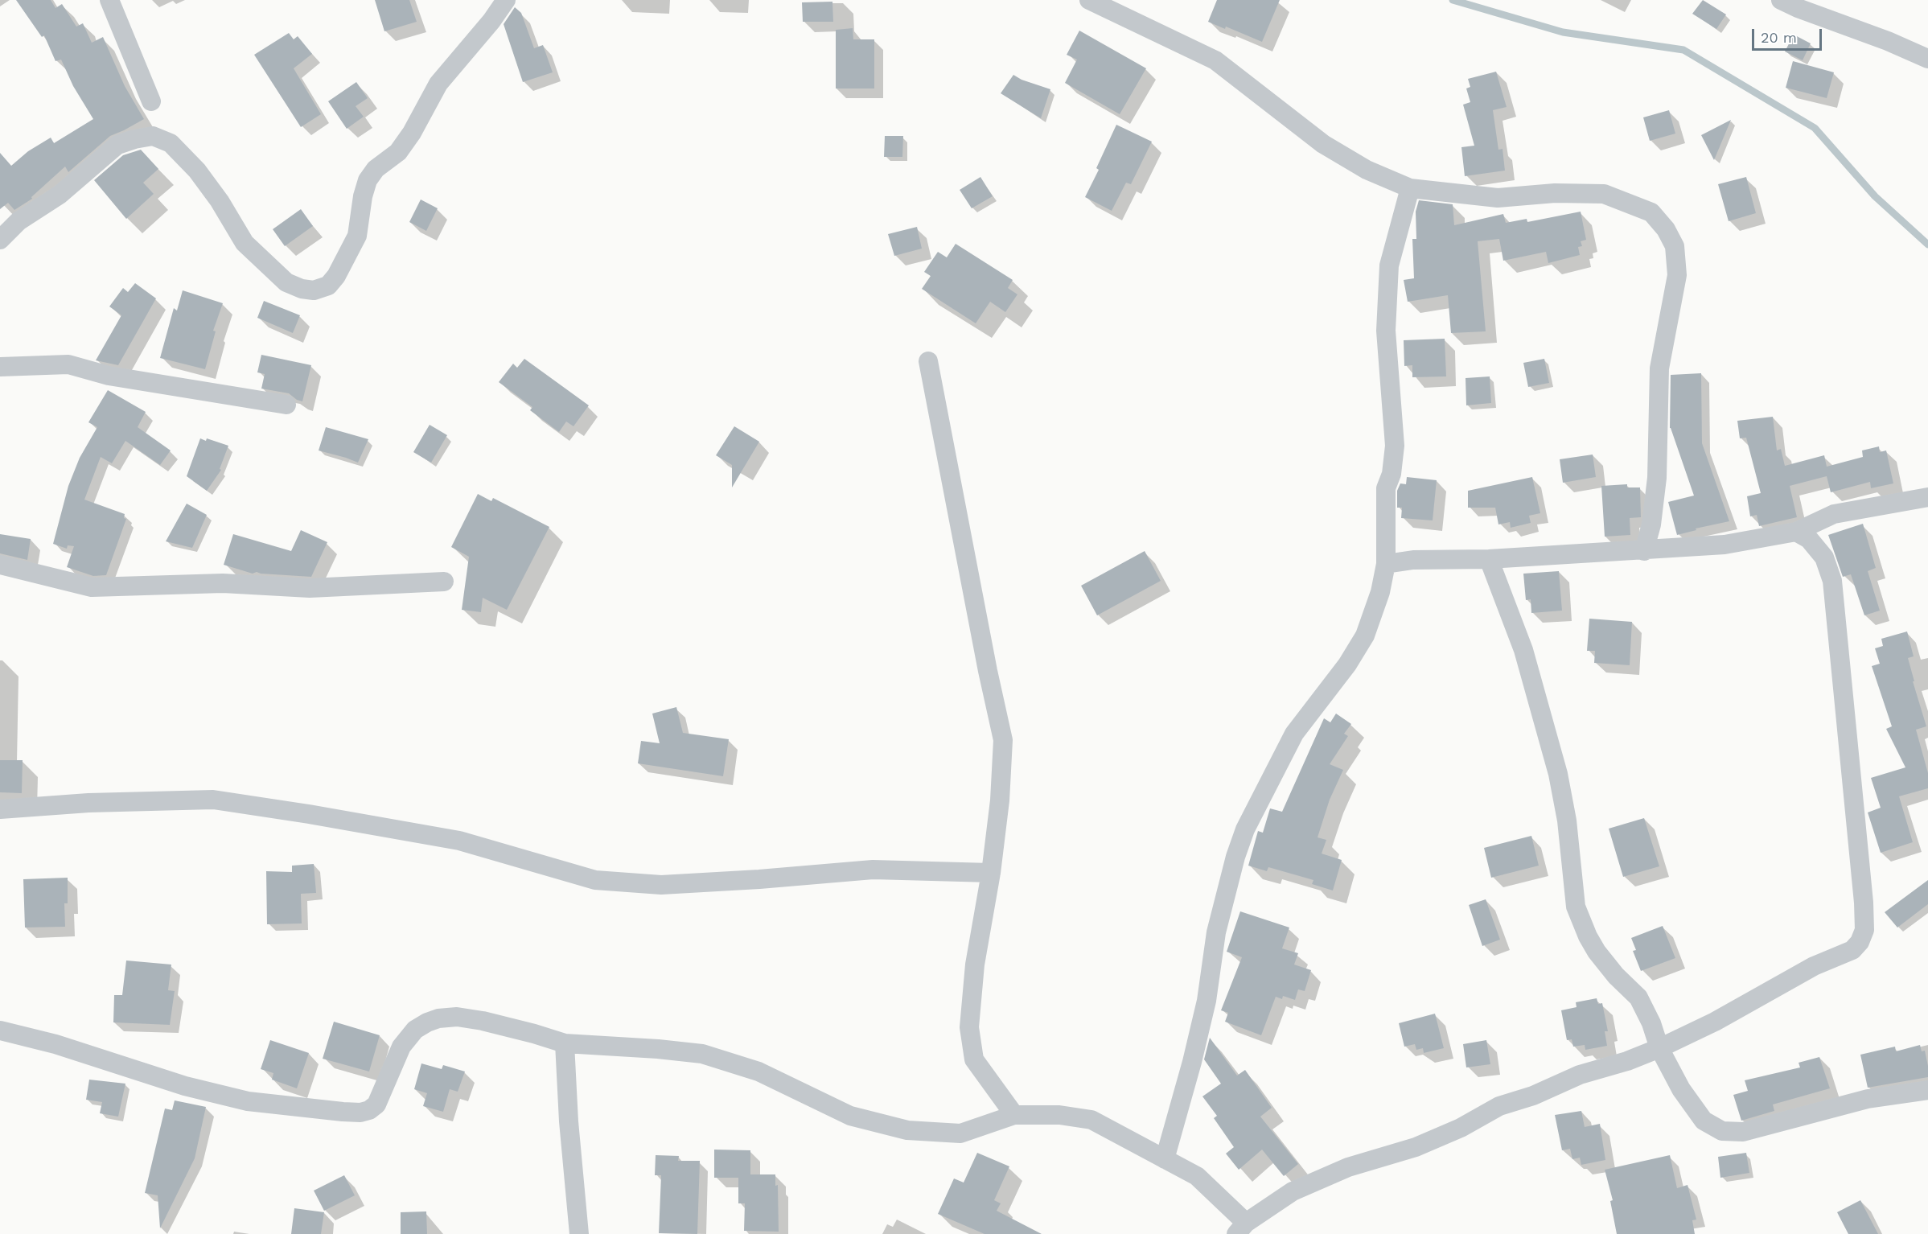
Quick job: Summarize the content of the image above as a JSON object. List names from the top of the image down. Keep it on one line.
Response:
{"scale_bar":"20 m"}
